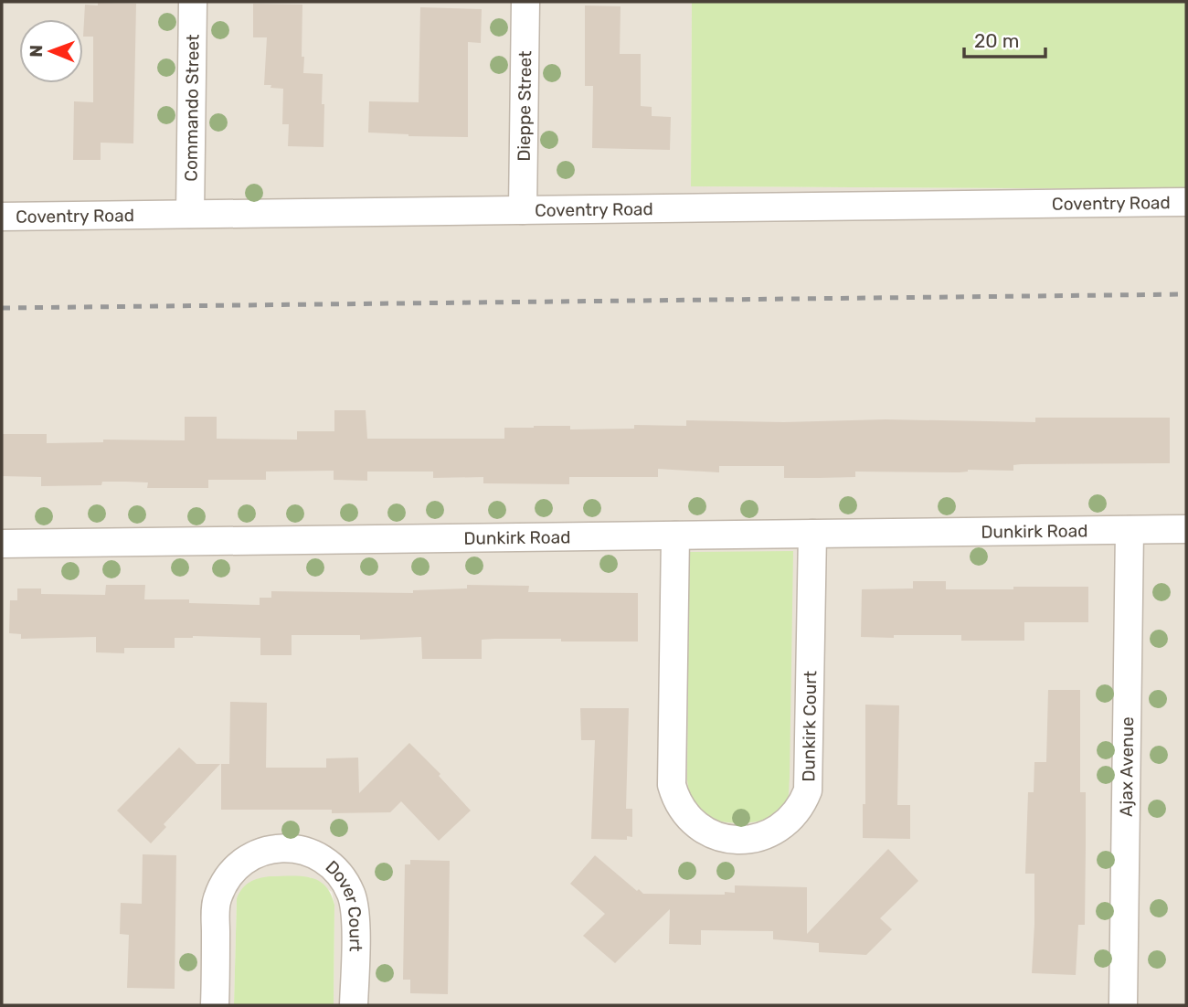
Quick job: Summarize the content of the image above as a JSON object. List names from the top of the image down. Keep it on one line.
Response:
{"streets":{"street":["Dieppe Street","Commando Street","Coventry Road","Dunkirk Road","Dunkirk Court","Ajax Avenue","Dover Court"]},"crossings":[["Dieppe Street","Coventry Road"],["Commando Street","Coventry Road"],["Dunkirk Road","Dunkirk Court"],["Dunkirk Road","Ajax Avenue"]],"scale_bar":"20 m","north":"left"}
